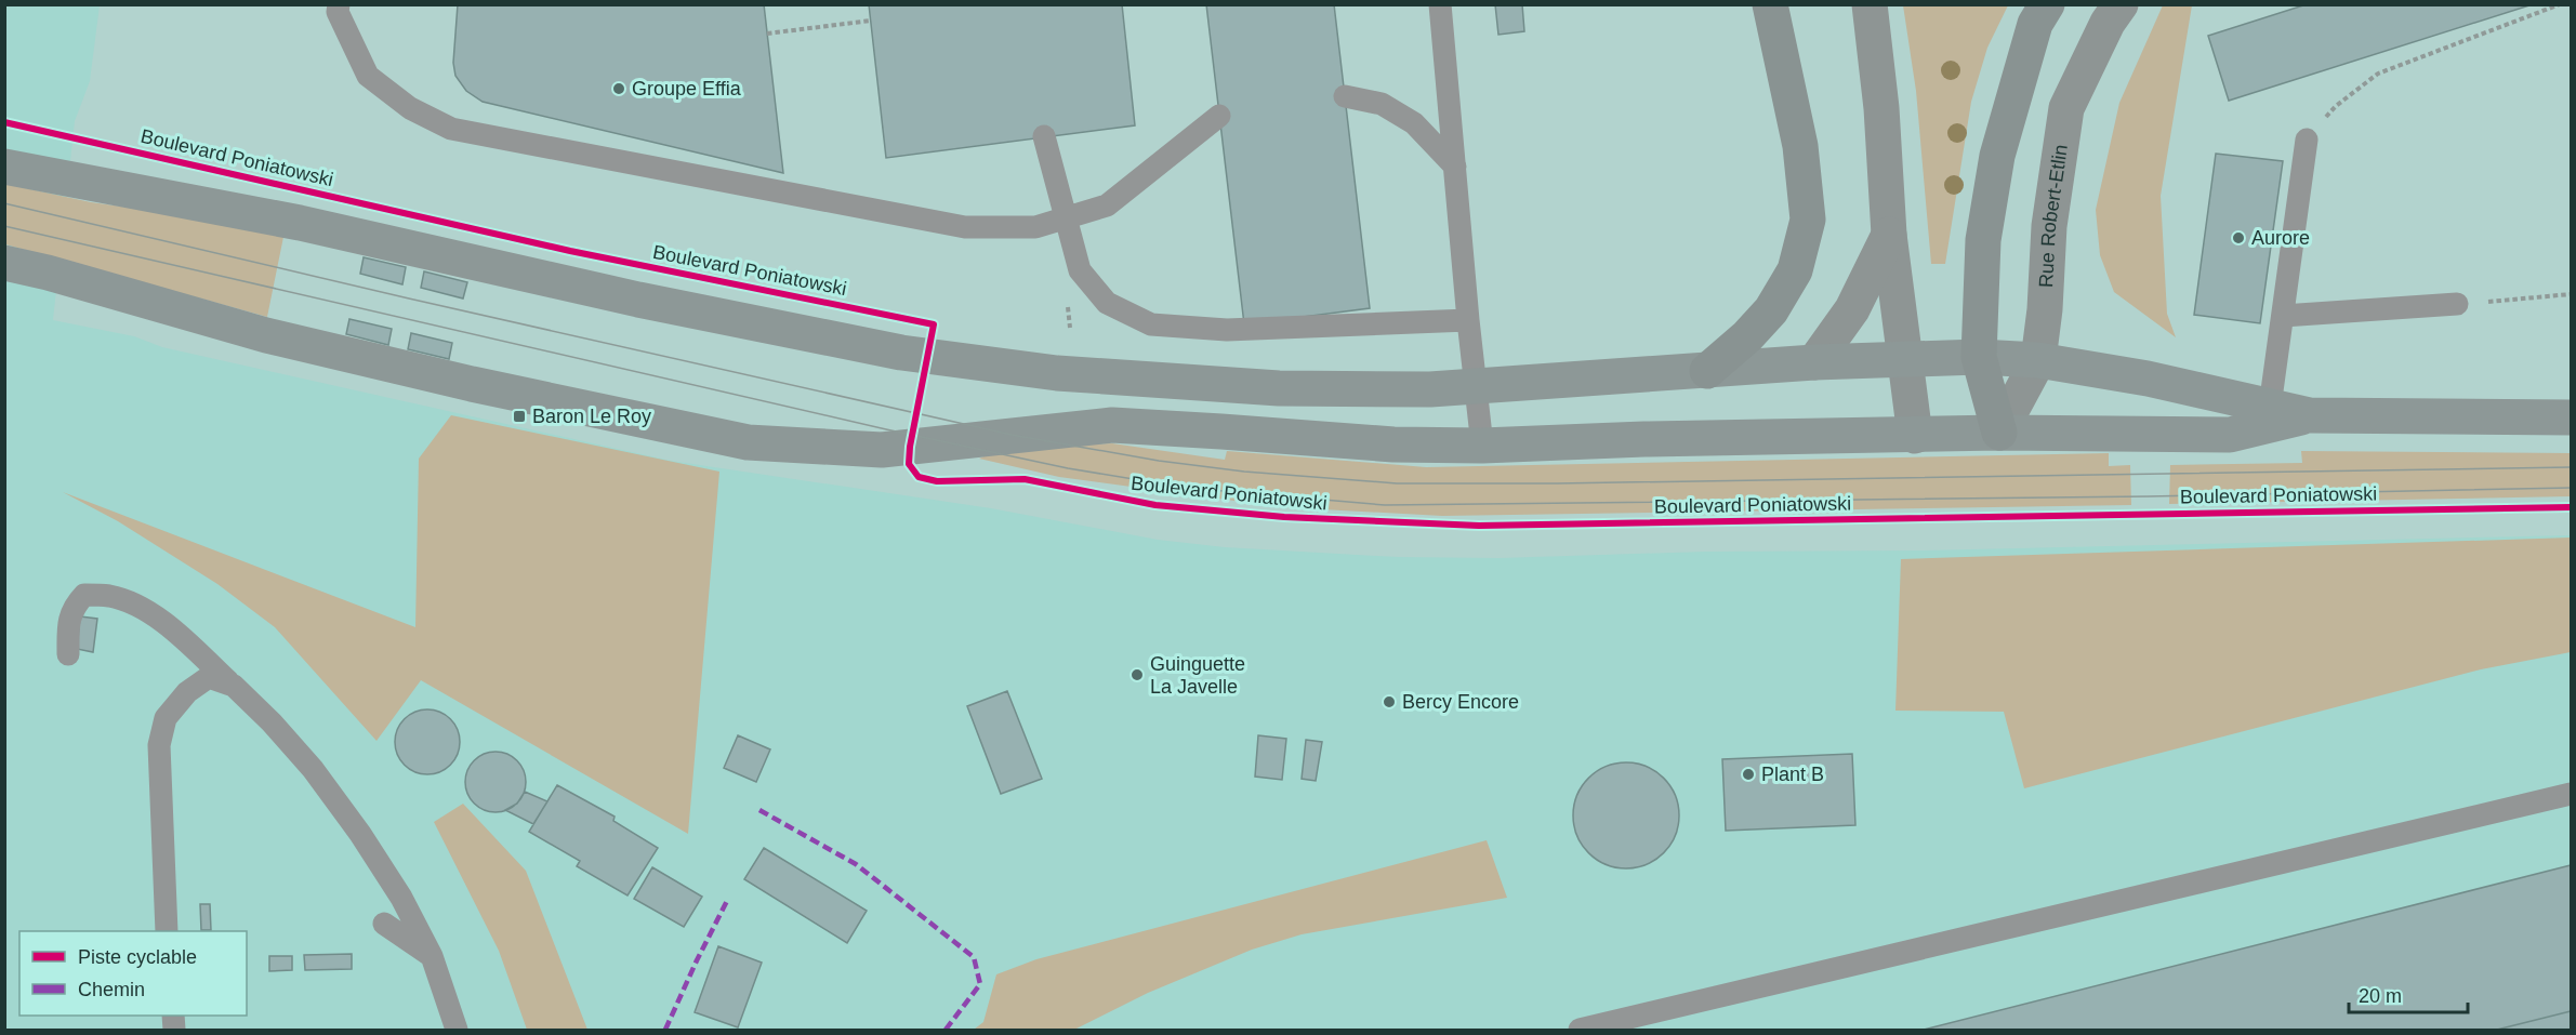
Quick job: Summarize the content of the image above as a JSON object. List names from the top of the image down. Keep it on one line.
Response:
{"streets":{"main road":["Rue Robert-Etlin"],"cycle path":["Boulevard Poniatowski"]},"places":{"other":["Groupe Effia","Aurore","Guinguette La Javelle","Bercy Encore","Plant B"],"transit":["Baron Le Roy"]},"legend":["Piste cyclable","Chemin"],"scale_bar":"20 m"}
